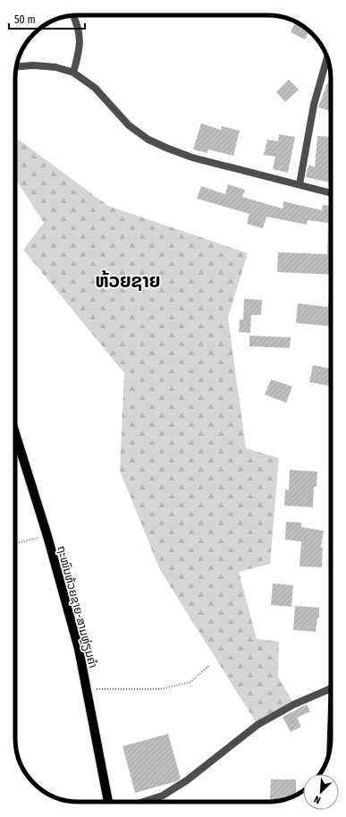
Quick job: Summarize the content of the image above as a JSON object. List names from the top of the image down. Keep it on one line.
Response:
{"streets":{"main road":["ຖະໜົນຫ້ວຍຊາຍ-ສາມຫຼ່ຽມຄຳ"]},"districts":["ຫ້ວຍຊາຍ"],"scale_bar":"50 m","north":"bottom left"}
